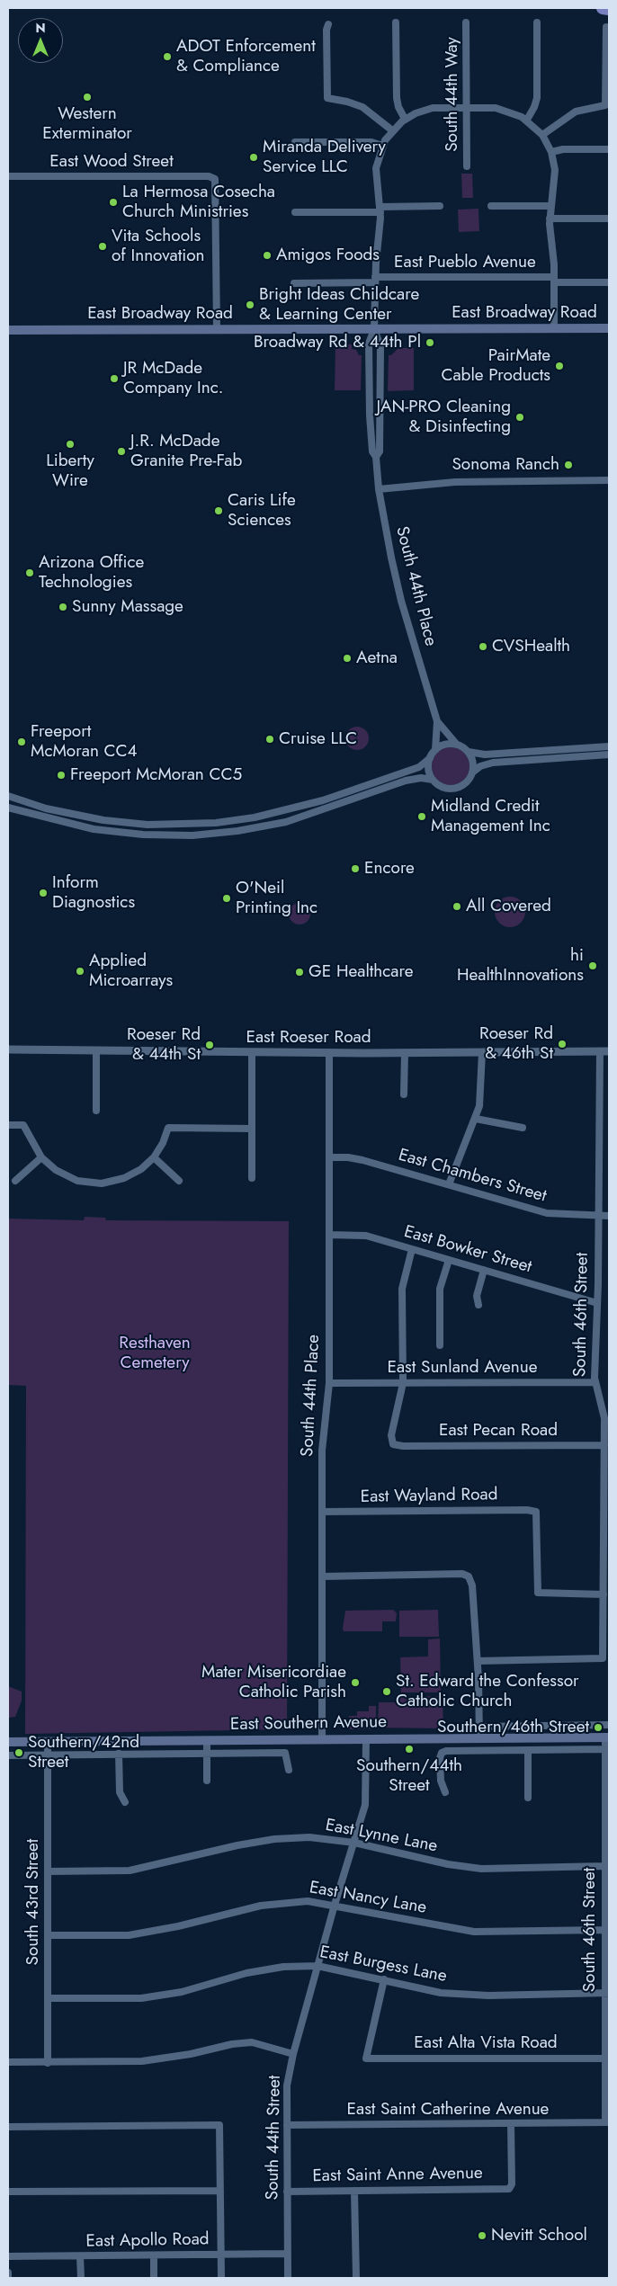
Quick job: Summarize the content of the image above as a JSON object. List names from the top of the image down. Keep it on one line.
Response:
{"streets":{"main road":["East Broadway Road","East Southern Avenue"],"street":["South 44th Way","East Wood Street","East Pueblo Avenue","South 44th Place","East Roeser Road","East Chambers Street","East Bowker Street","South 46th Street","East Sunland Avenue","East Pecan Road","East Wayland Road","East Lynne Lane","East Nancy Lane","South 43rd Street","East Burgess Lane","East Alta Vista Road","East Saint Catherine Avenue","South 44th Street","East Saint Anne Avenue","East Apollo Road"]},"crossings":[["East Wood Street","East Broadway Road"],["East Pueblo Avenue","South 44th Place"],["East Broadway Road","South 44th Place"],["South 44th Place","East Roeser Road"],["South 44th Place","East Chambers Street"],["South 44th Place","East Bowker Street"],["South 44th Place","East Sunland Avenue"],["South 44th Place","East Wayland Road"],["South 44th Place","East Southern Avenue"],["East Roeser Road","South 46th Street"],["East Chambers Street","South 46th Street"],["East Bowker Street","South 46th Street"],["South 46th Street","East Sunland Avenue"],["South 46th Street","East Pecan Road"],["South 46th Street","East Wayland Road"],["South 46th Street","East Southern Avenue"],["South 46th Street","East Lynne Lane"],["South 46th Street","East Nancy Lane"],["South 46th Street","East Burgess Lane"],["South 46th Street","East Alta Vista Road"],["South 46th Street","East Saint Catherine Avenue"],["East Sunland Avenue","East Pecan Road"],["East Southern Avenue","South 43rd Street"],["East Southern Avenue","South 44th Street"],["East Lynne Lane","South 43rd Street"],["East Lynne Lane","South 44th Street"],["East Nancy Lane","South 43rd Street"],["East Nancy Lane","South 44th Street"],["South 43rd Street","East Burgess Lane"],["East Burgess Lane","East Alta Vista Road"],["East Burgess Lane","South 44th Street"],["East Saint Catherine Avenue","South 44th Street"],["East Saint Catherine Avenue","East Saint Anne Avenue"],["South 44th Street","East Saint Anne Avenue"],["South 44th Street","East Apollo Road"]],"parks":["Resthaven Cemetery"],"places":["ADOT Enforcement & Compliance","Western Exterminator","Miranda Delivery Service LLC","La Hermosa Cosecha Church Ministries","Vita Schools of Innovation","Amigos Foods","Bright Ideas Childcare & Learning Center","Broadway Rd & 44th Pl","PairMate Cable Products","JR McDade Company Inc.","JAN-PRO Cleaning & Disinfecting","Liberty Wire","J.R. McDade Granite Pre-Fab","Sonoma Ranch","Caris Life Sciences","Arizona Office Technologies","Sunny Massage","CVSHealth","Aetna","Cruise LLC","Freeport McMoran CC4","Freeport McMoran CC5","Midland Credit Management Inc","Encore","Inform Diagnostics","O'Neil Printing Inc","All Covered","hi HealthInnovations","Applied Microarrays","GE Healthcare","Roeser Rd & 46th St","Roeser Rd & 44th St","Mater Misericordiae Catholic Parish","St. Edward the Confessor Catholic Church","Southern/46th Street","Southern/44th Street","Southern/42nd Street","Nevitt School"],"north":"top"}
